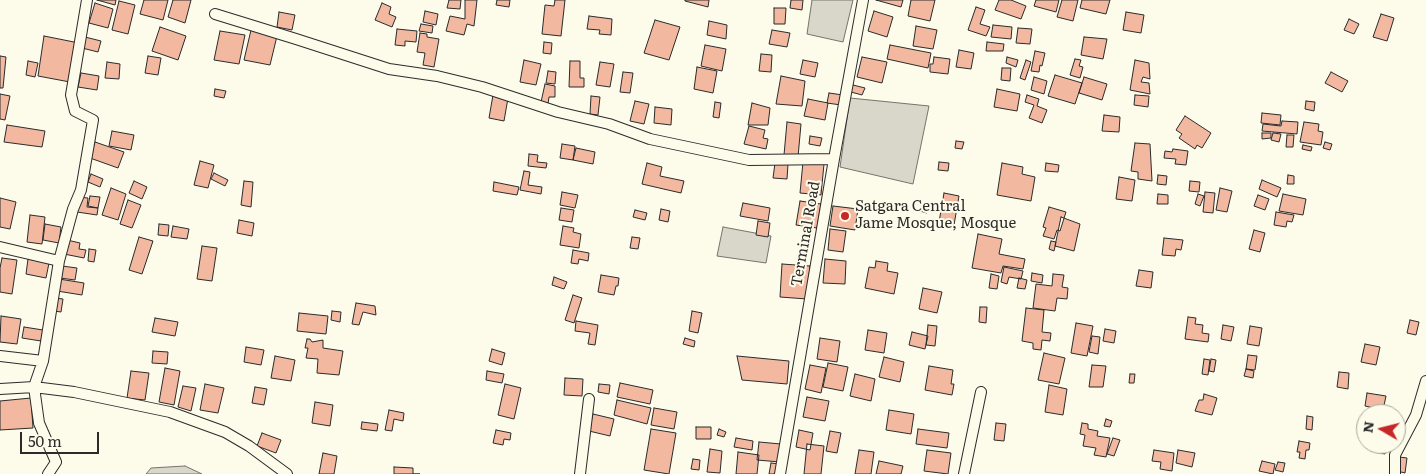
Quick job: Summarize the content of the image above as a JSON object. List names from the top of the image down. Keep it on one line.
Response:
{"streets":{"street":["Terminal Road"]},"places":["Satgara Central Jame Mosque, Mosque"],"scale_bar":"50 m","north":"left"}
